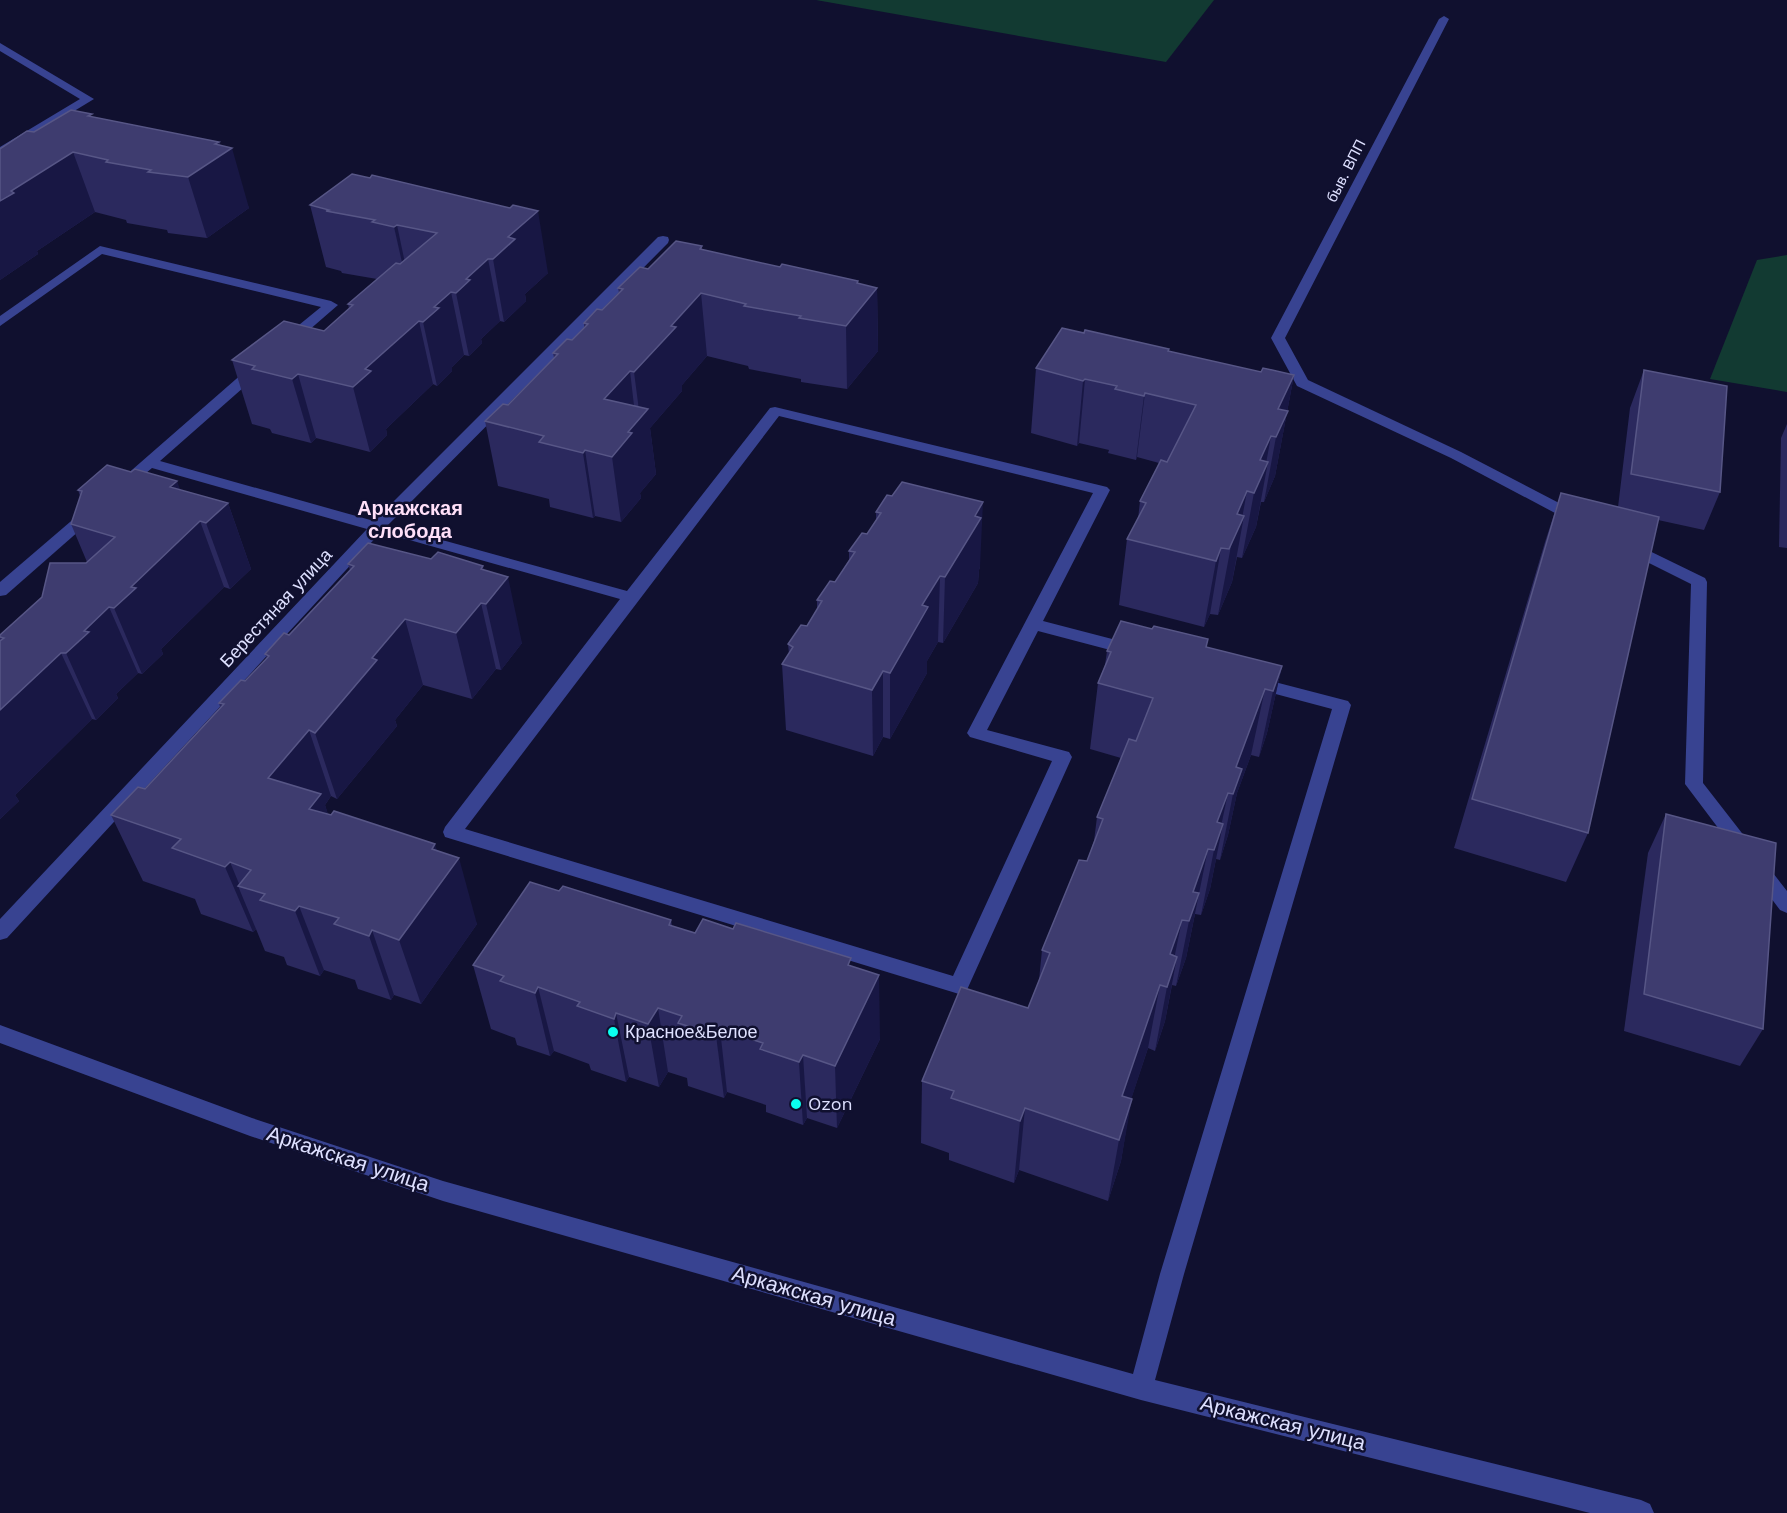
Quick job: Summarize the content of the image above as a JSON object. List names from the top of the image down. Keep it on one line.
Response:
{"streets":{"street":["быв. ВПП","Берестяная улица","Аркажская улица"]},"districts":["Аркажская слобода"],"places":["Красное&Белое","Ozon"]}
